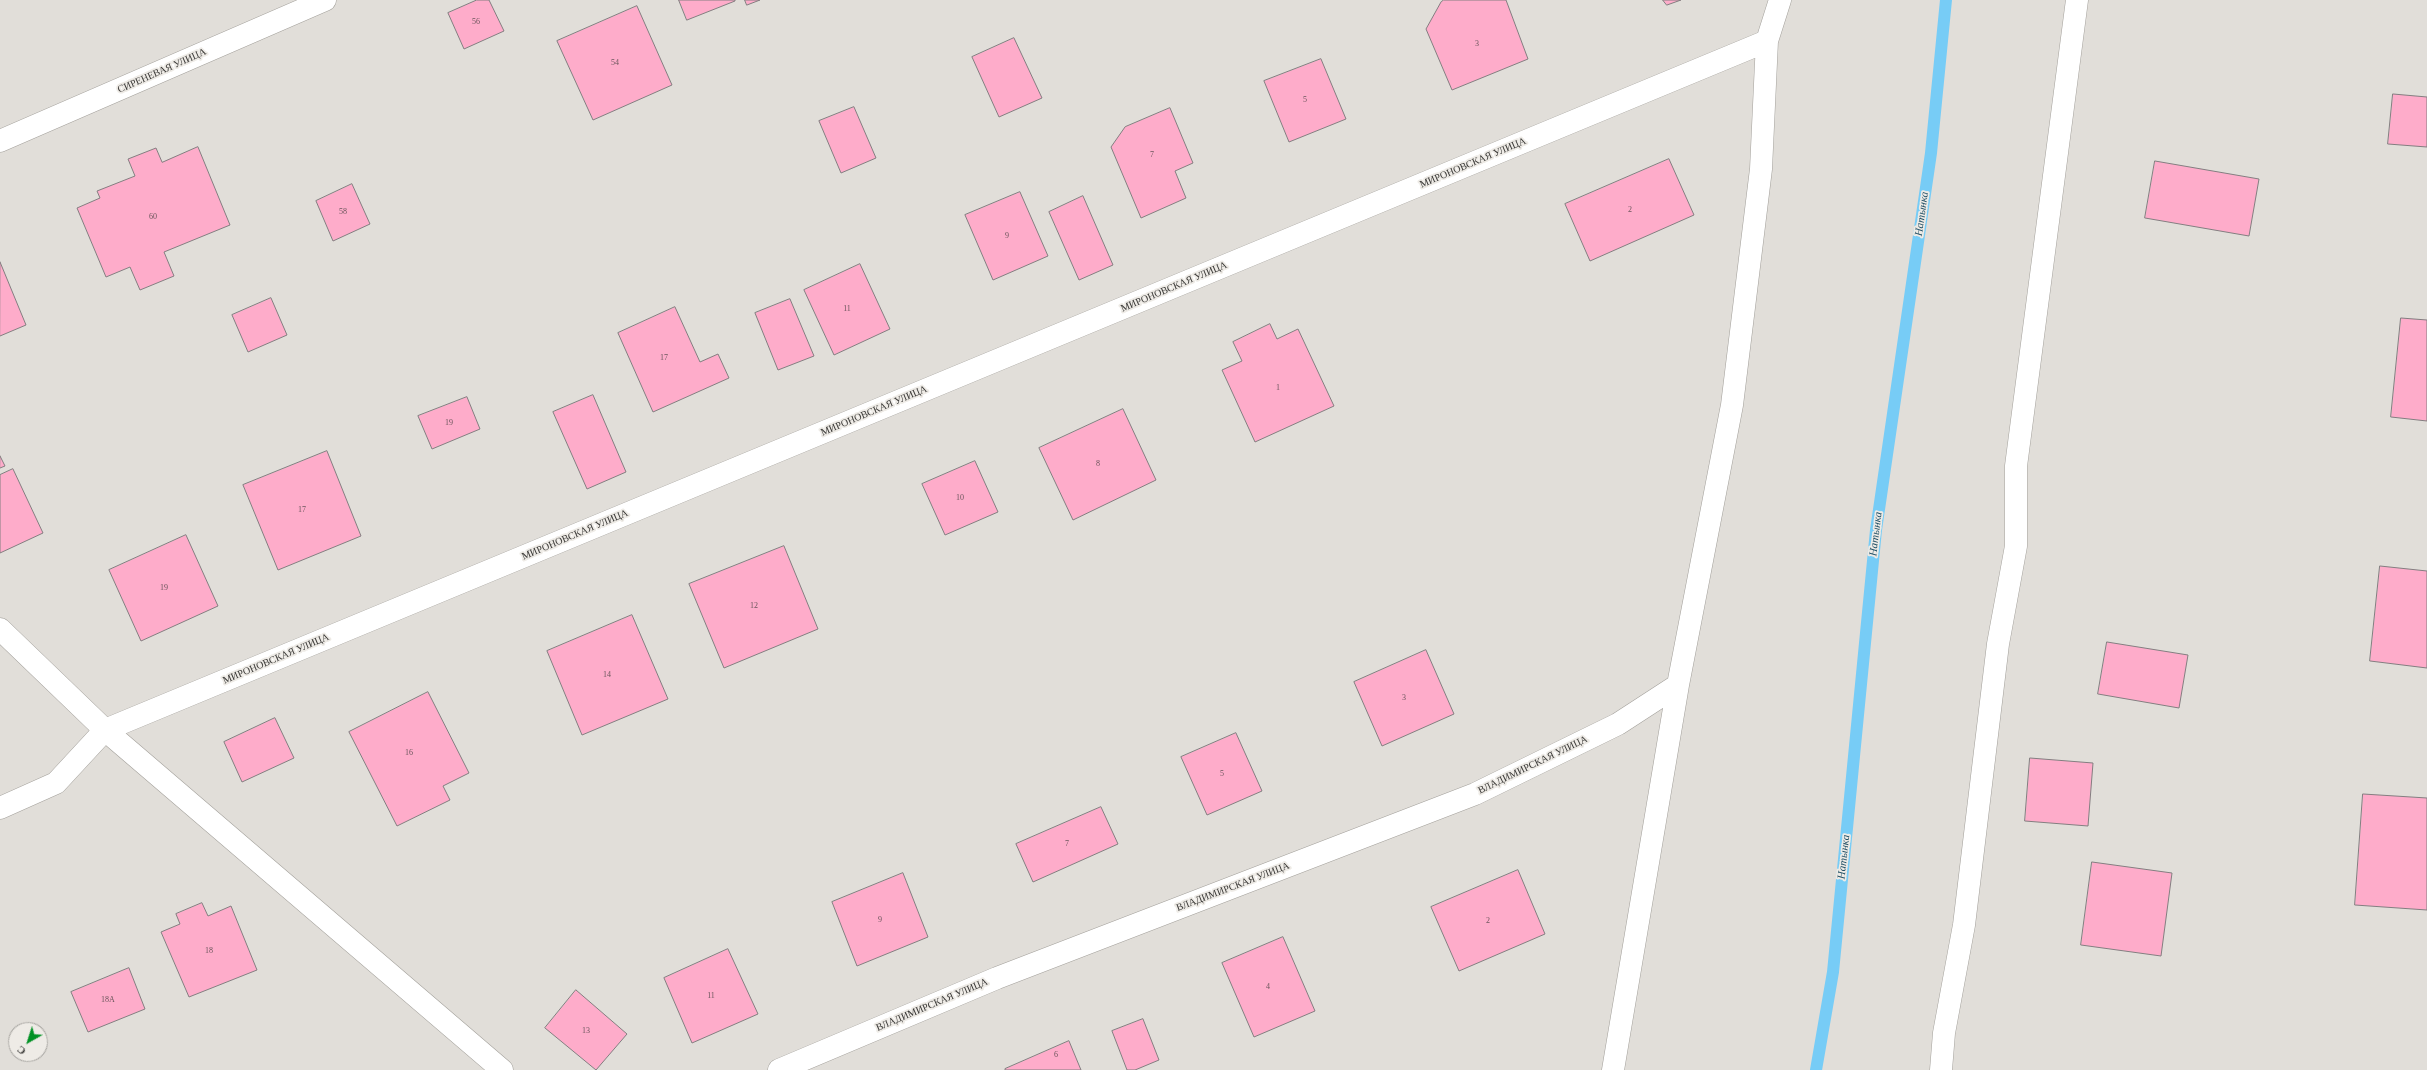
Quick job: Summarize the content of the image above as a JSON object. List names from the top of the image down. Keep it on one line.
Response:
{"streets":{"street":["СИРЕНЕВАЯ УЛИЦА","МИРОНОВСКАЯ УЛИЦА","ВЛАДИМИРСКАЯ УЛИЦА"]},"water":["Натынка"],"house_numbers":["56","3","54","5","7","2","58","60","9","11","17","1","19","8","10","17","19","12","14","3","16","5","7","9","2","18","4","11","18А","13","6"],"north":"bottom left"}
